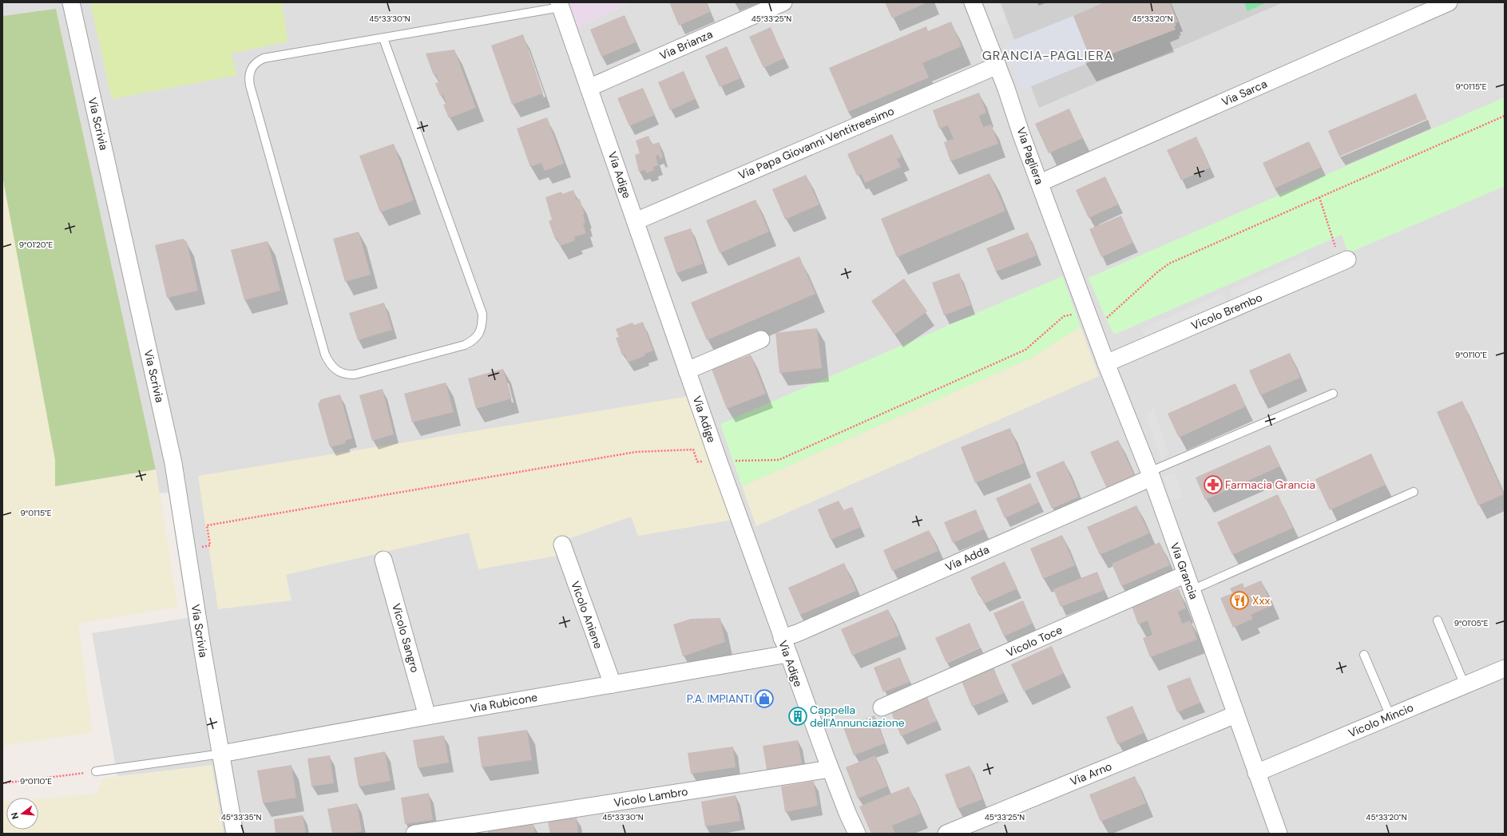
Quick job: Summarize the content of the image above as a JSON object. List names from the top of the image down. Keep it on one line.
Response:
{"streets":{"street":["Via Brianza","Via Sarca","Via Scrivia","Via Papa Giovanni Ventitreesimo","Via Pagliera","Via Adige","Vicolo Brembo","Via Adda","Via Grancia","Vicolo Aniene","Vicolo Sangro","Vicolo Toce","Via Rubicone","Vicolo Mincio","Via Arno","Vicolo Lambro"]},"crossings":[["Via Brianza","Via Adige"],["Via Sarca","Via Pagliera"],["Via Scrivia","Via Rubicone"],["Via Papa Giovanni Ventitreesimo","Via Pagliera"],["Via Papa Giovanni Ventitreesimo","Via Adige"],["Via Pagliera","Via Grancia"],["Via Adige","Via Adda"],["Via Adige","Via Rubicone"],["Via Adige","Vicolo Lambro"],["Vicolo Brembo","Via Grancia"],["Via Adda","Via Grancia"],["Via Grancia","Vicolo Toce"],["Via Grancia","Vicolo Mincio"],["Via Grancia","Via Arno"],["Vicolo Aniene","Via Rubicone"],["Vicolo Sangro","Via Rubicone"]],"districts":["GRANCIA-PAGLIERA"],"places":{"pharmacy":["Farmacia Grancia"],"restaurant":["Xxx"],"shop":["P.A. IMPIANTI"],"building":["Cappella dell'Annunciazione"]},"north":"left","coordinates":["45°33'30\"N","45°33'25\"N","45°33'20\"N","9°01'15\"E","9°01'20\"E","9°01'10\"E","9°01'05\"E","45°33'35\"N"]}
